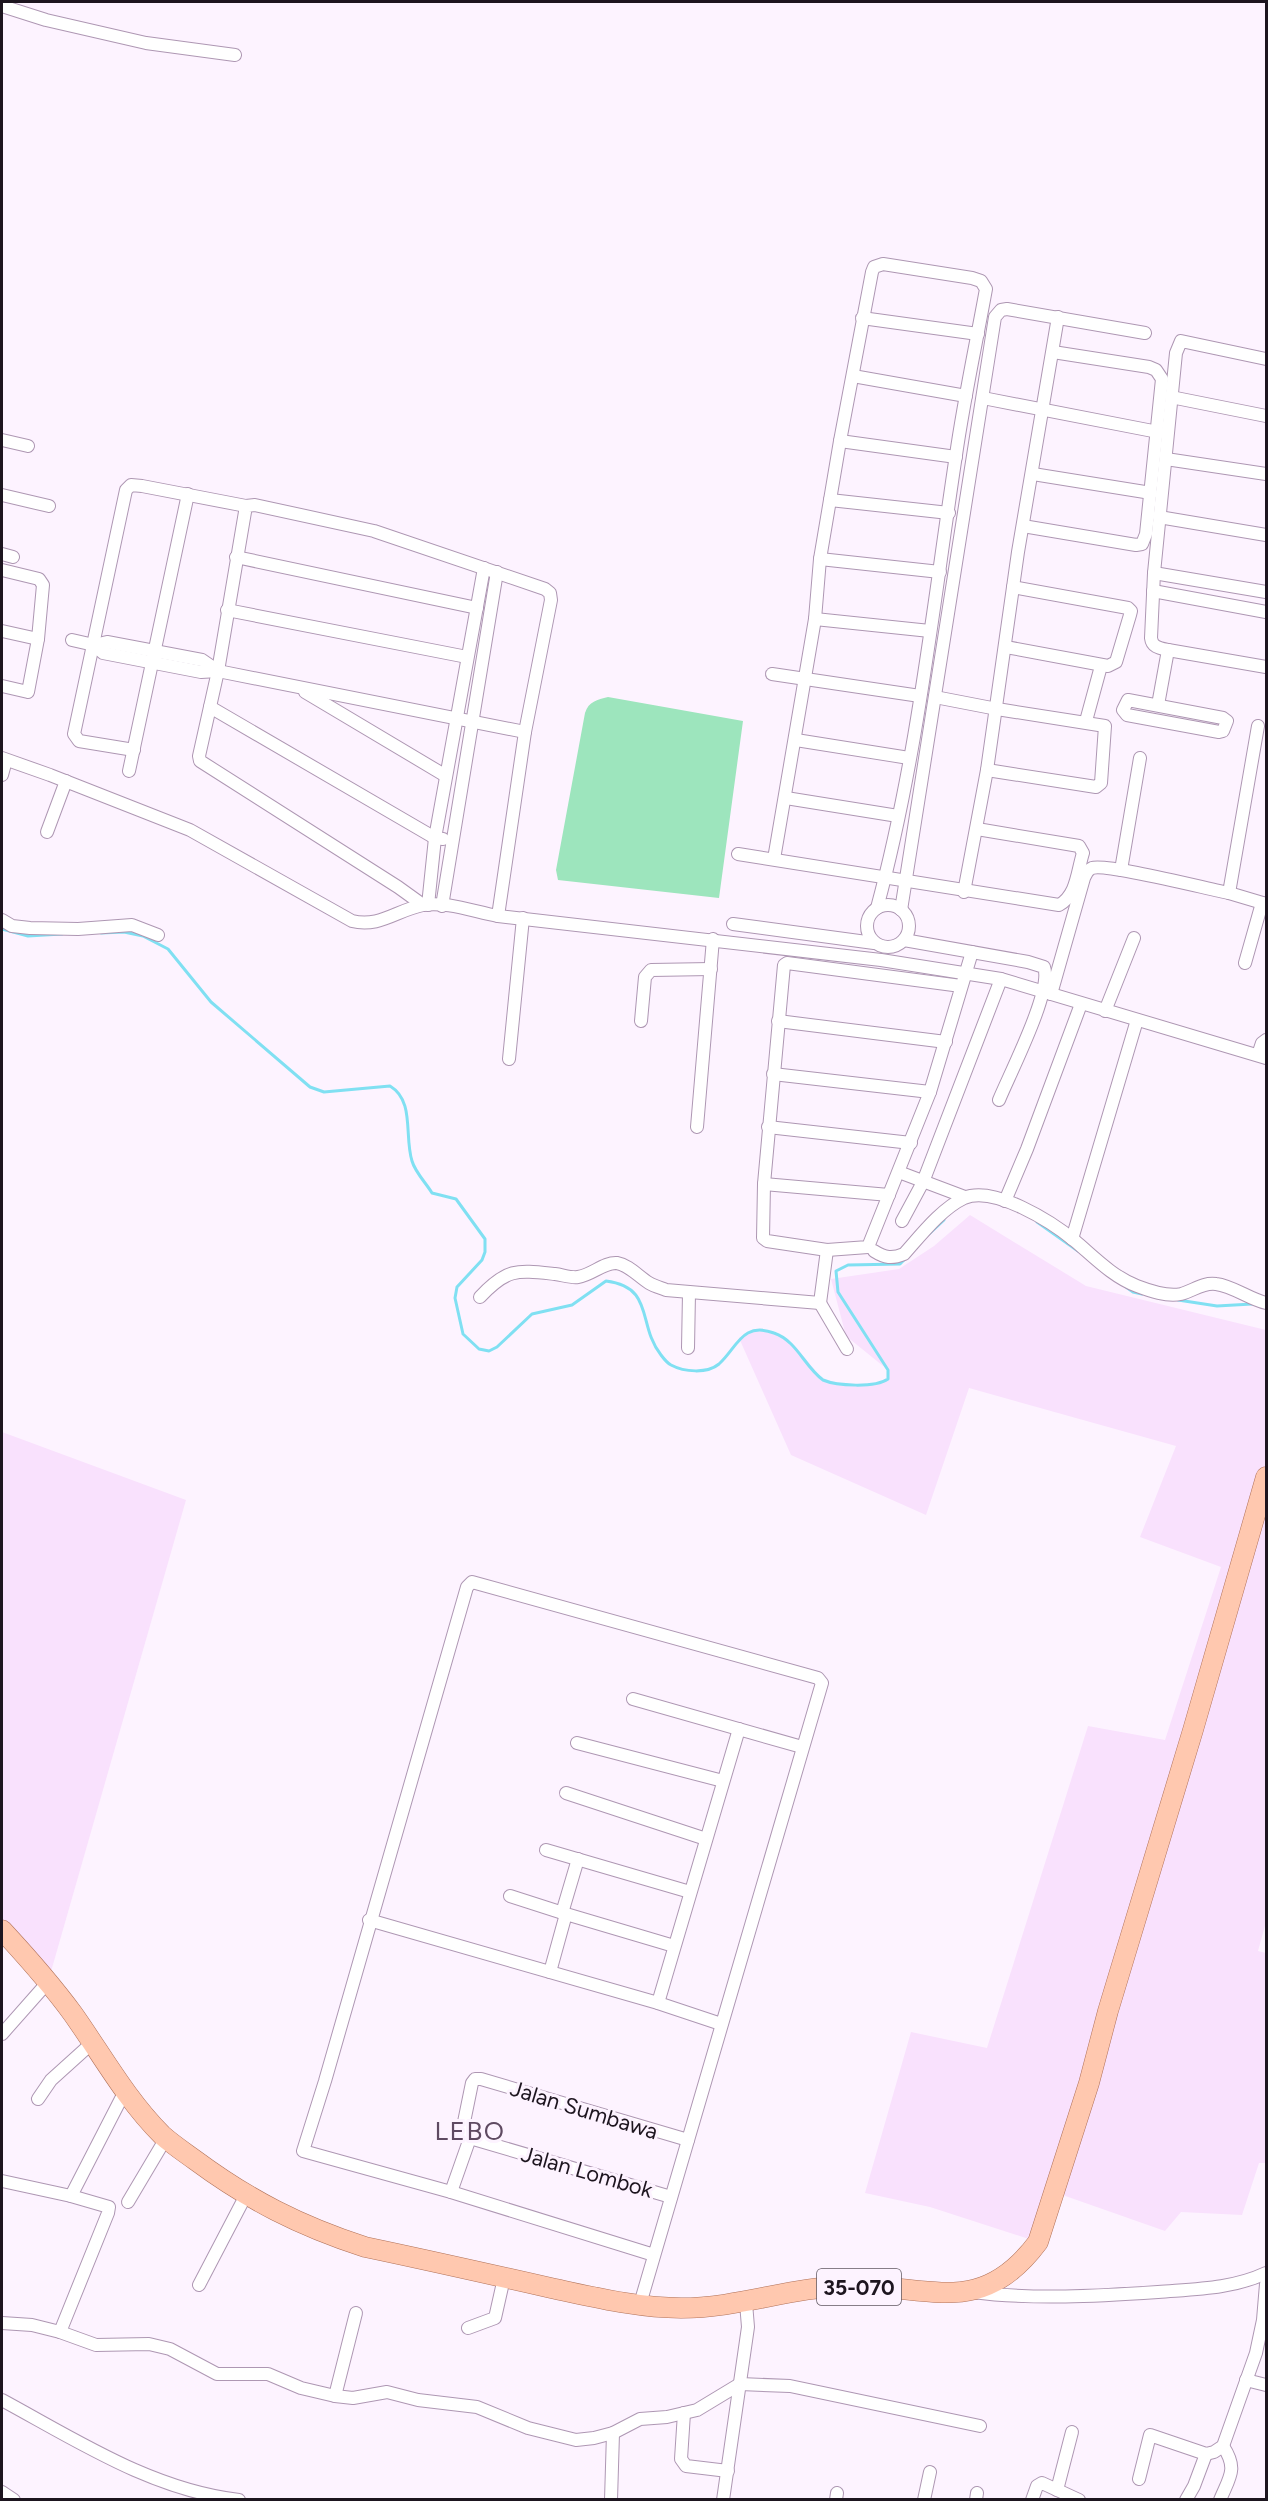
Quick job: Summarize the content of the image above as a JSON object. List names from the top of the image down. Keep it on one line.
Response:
{"streets":{"main road":["35-070"],"street":["Jalan Sumbawa","Jalan Lombok"]},"crossings":[["Jalan Sumbawa","Jalan Lombok"]],"districts":["LEBO"]}
